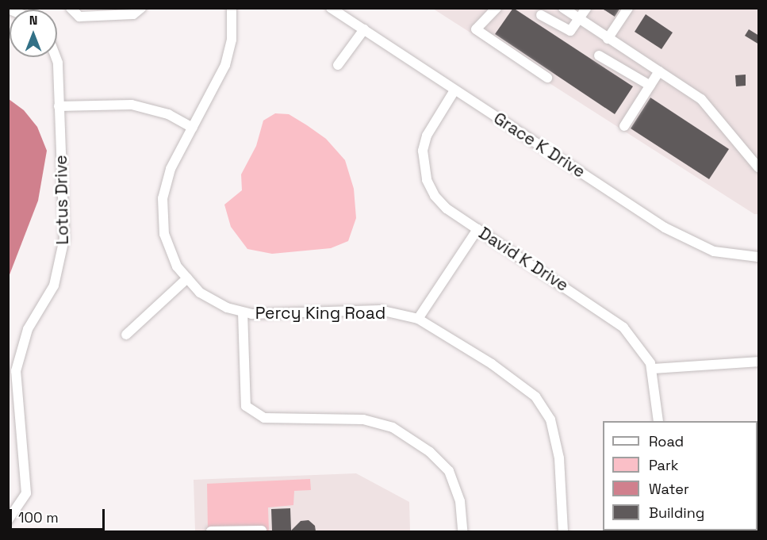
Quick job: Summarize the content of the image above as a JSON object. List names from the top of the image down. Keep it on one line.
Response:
{"streets":{"street":["Grace K Drive","Lotus Drive","David K Drive","Percy King Road"]},"crossings":[["Grace K Drive","David K Drive"]],"legend":["Road","Park","Water","Building"],"scale_bar":"100 m","north":"top"}
